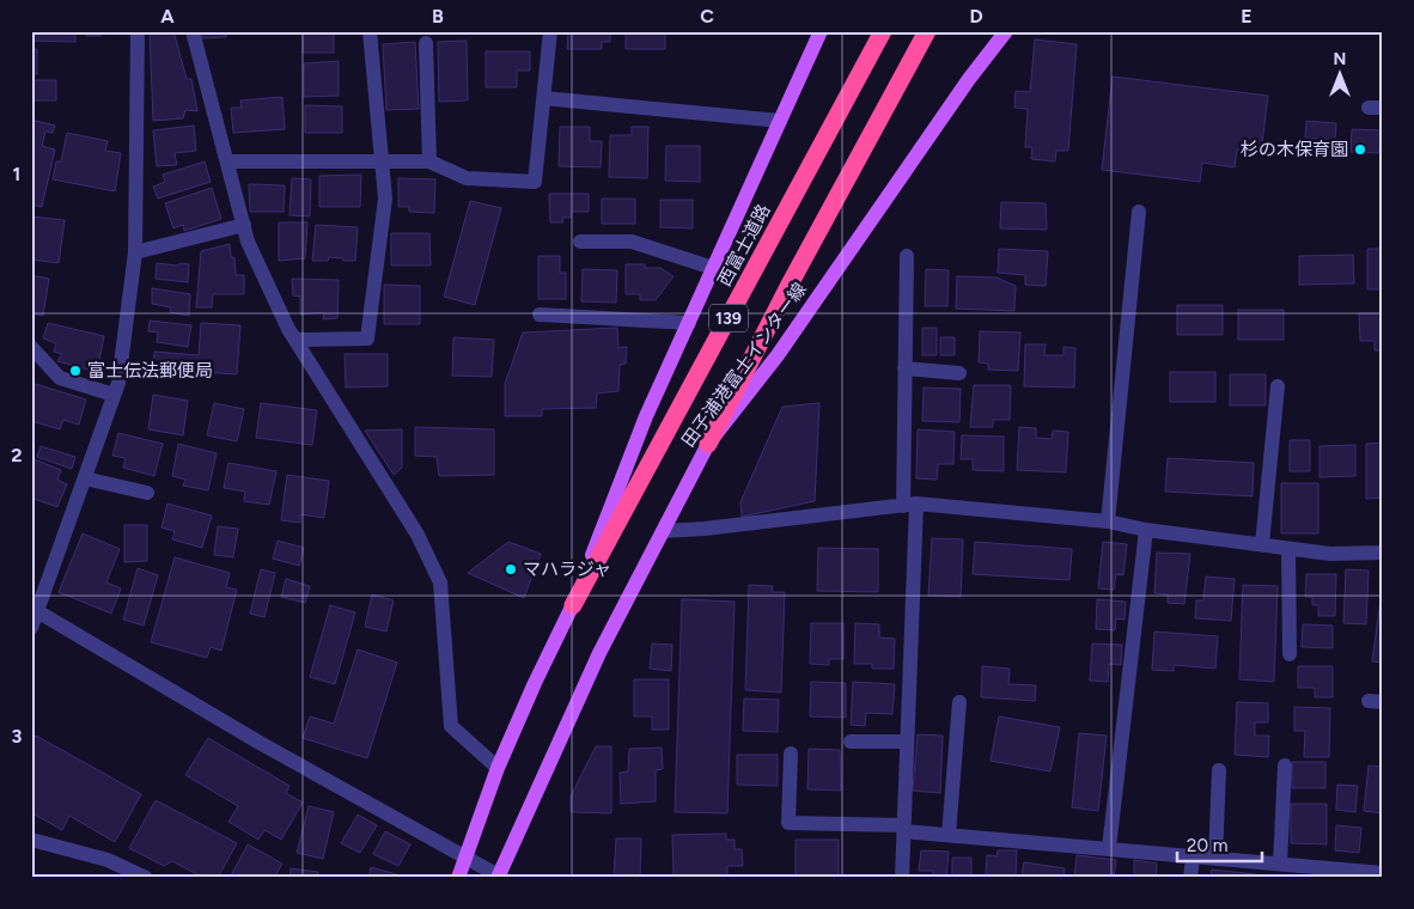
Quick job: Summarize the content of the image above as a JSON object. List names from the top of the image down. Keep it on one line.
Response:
{"streets":{"highway":["西富士道路","139"],"main road":["田子浦港富士インター線"]},"crossings":[["139","田子浦港富士インター線"]],"places":["杉の木保育園","富士伝法郵便局","マハラジャ"],"scale_bar":"20 m","north":"top","grid":{"columns":["A","B","C","D","E"],"rows":["1","2","3"]}}
